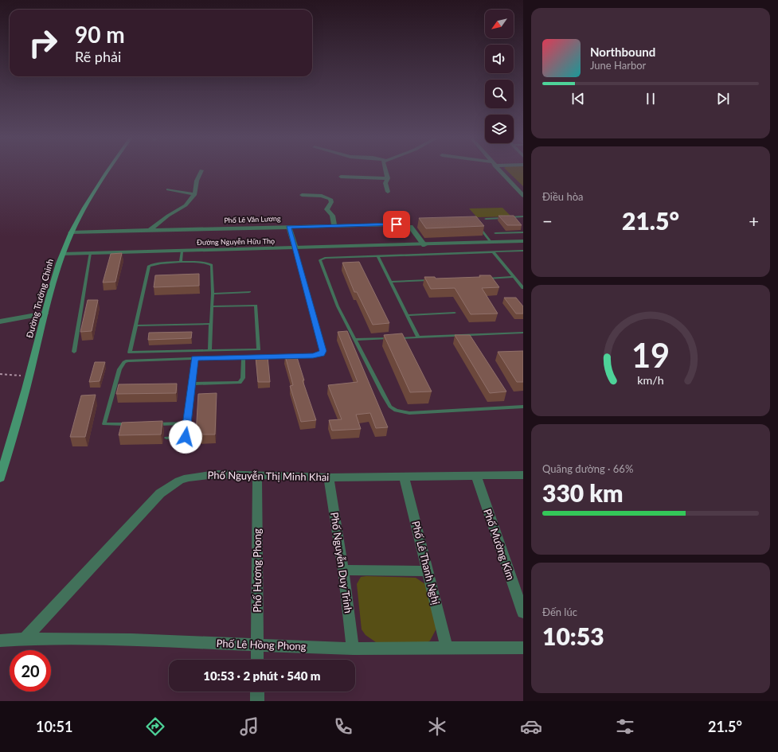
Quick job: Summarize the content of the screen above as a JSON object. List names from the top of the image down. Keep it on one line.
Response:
{"streets":{"main road":["Đường Trường Chinh"],"street":["Phố Lê Văn Lương","Đường Nguyễn Hữu Thọ","Phố Nguyễn Thị Minh Khai","Phố Mường Kim","Phố Nguyễn Duy Trinh","Phố Lê Thanh Nghị","Phố Hương Phong","Phố Lê Hồng Phong"]},"crossings":[["Phố Lê Văn Lương","Đường Nguyễn Hữu Thọ"],["Phố Lê Văn Lương","Đường Trường Chinh"],["Đường Nguyễn Hữu Thọ","Đường Trường Chinh"],["Phố Nguyễn Thị Minh Khai","Phố Mường Kim"],["Phố Nguyễn Thị Minh Khai","Phố Nguyễn Duy Trinh"],["Phố Nguyễn Thị Minh Khai","Phố Lê Thanh Nghị"],["Phố Nguyễn Thị Minh Khai","Phố Hương Phong"],["Phố Nguyễn Thị Minh Khai","Phố Lê Hồng Phong"],["Phố Nguyễn Duy Trinh","Phố Lê Hồng Phong"],["Phố Lê Thanh Nghị","Phố Lê Hồng Phong"],["Phố Hương Phong","Phố Lê Hồng Phong"]],"north":"bottom left","page":{"turn":["90 m","Rẽ phải"],"song":["Northbound","June Harbor"],"tile":["Điều hòa",["Quãng đường · 66%","330 km"],["Đến lúc","10:53"]],"heat":["−","21.5°","+"],"limit":"20","trip":"10:53 · 2 phút · 540 m","tabs":["10:51","21.5°"],"gauge":["19","km/h"]}}
